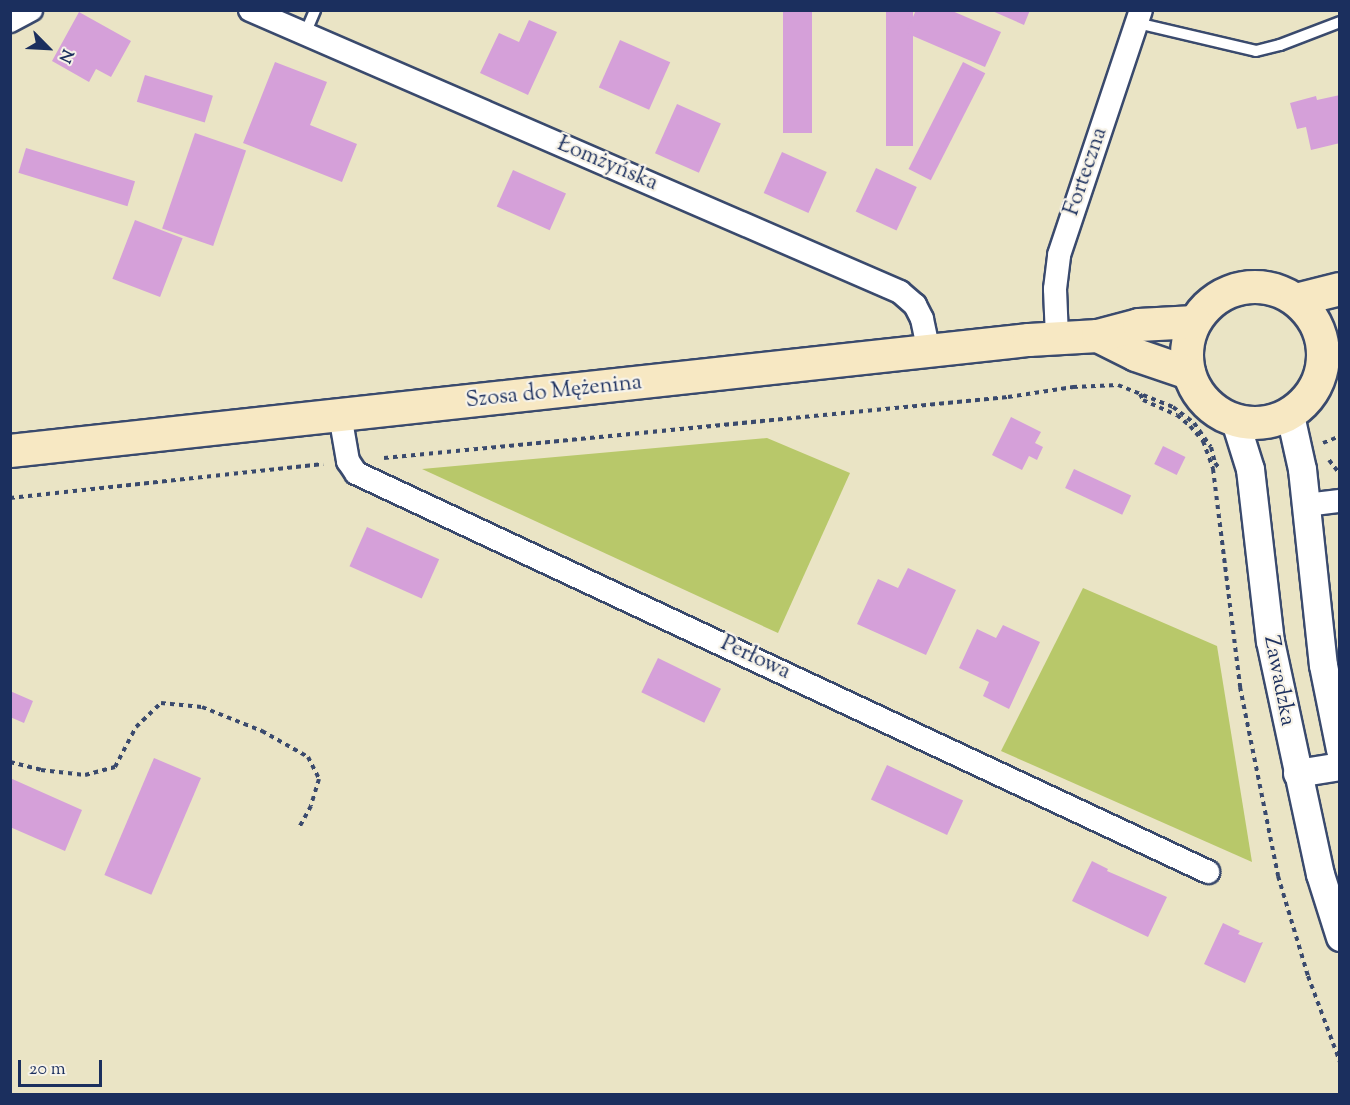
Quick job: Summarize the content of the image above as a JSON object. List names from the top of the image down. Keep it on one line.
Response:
{"streets":{"main road":["Szosa do Mężenina"],"street":["Łomżyńska","Forteczna","Perłowa","Zawadzka"]},"crossings":[["Łomżyńska","Szosa do Mężenina"],["Forteczna","Szosa do Mężenina"],["Szosa do Mężenina","Zawadzka"]],"scale_bar":"20 m","north":"bottom right"}
